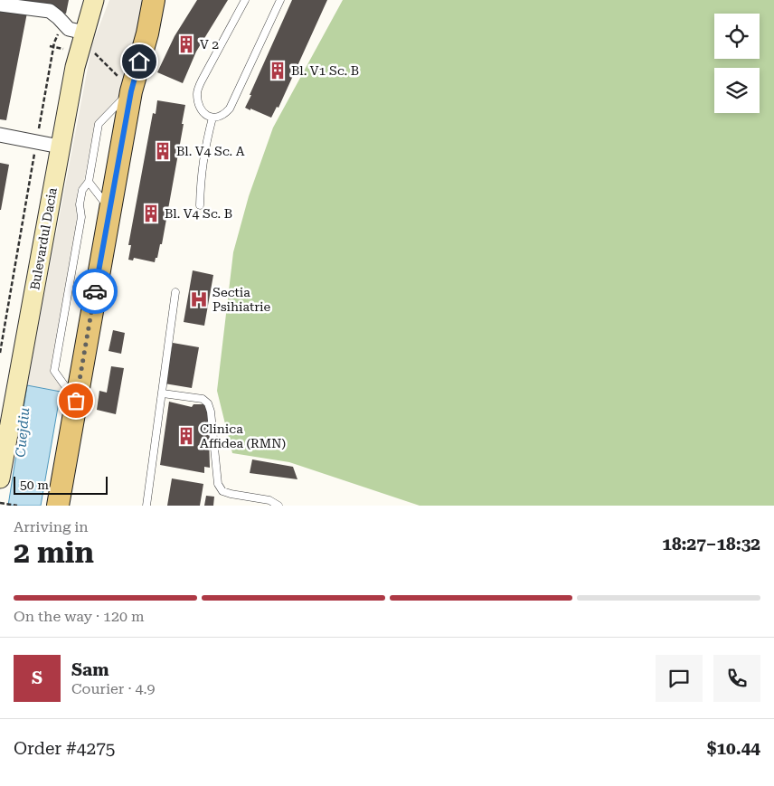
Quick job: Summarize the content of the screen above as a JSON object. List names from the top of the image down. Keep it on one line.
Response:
{"streets":{"street":["Bulevardul Dacia"]},"water":["Cuejdiu"],"places":{"building":["V 2","Bl. V1 Sc. B","Bl. V4 Sc. A","Bl. V4 Sc. B","Clinica Affidea (RMN)"],"hospital":["Sectia Psihiatrie"]},"scale_bar":"50 m","page":{"scale":"50 m","heading":["2 min","Arriving in","18:27–18:32"],"panel":["Sam","Courier · 4.9","Order #4275","$10.44"],"bar":"On the way · 120 m","round":"S"}}
